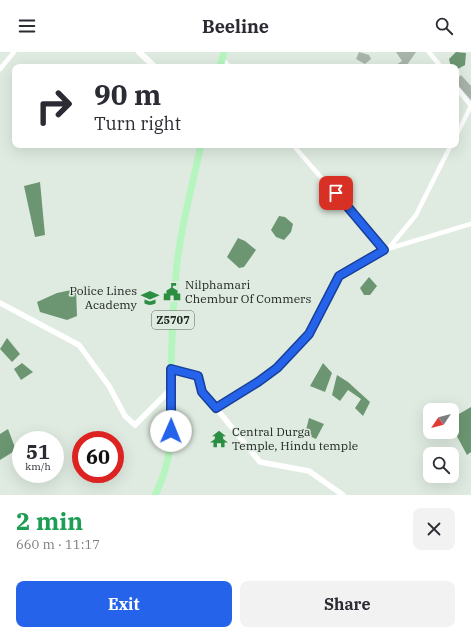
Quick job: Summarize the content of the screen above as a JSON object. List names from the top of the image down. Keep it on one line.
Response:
{"streets":{"main road":["Z5707"]},"places":{"public building":["Nilphamari Chembur Of Commers"],"school or university":["Police Lines Academy"],"temple":["Central Durga Temple, Hindu temple"]},"north":"bottom left","page":{"header":"Beeline","turn":["90 m","Turn right"],"speed":"51 km/h","limit":"60","heading":["2 min","660 m · 11:17"],"buttons":["Exit","Share"]}}
